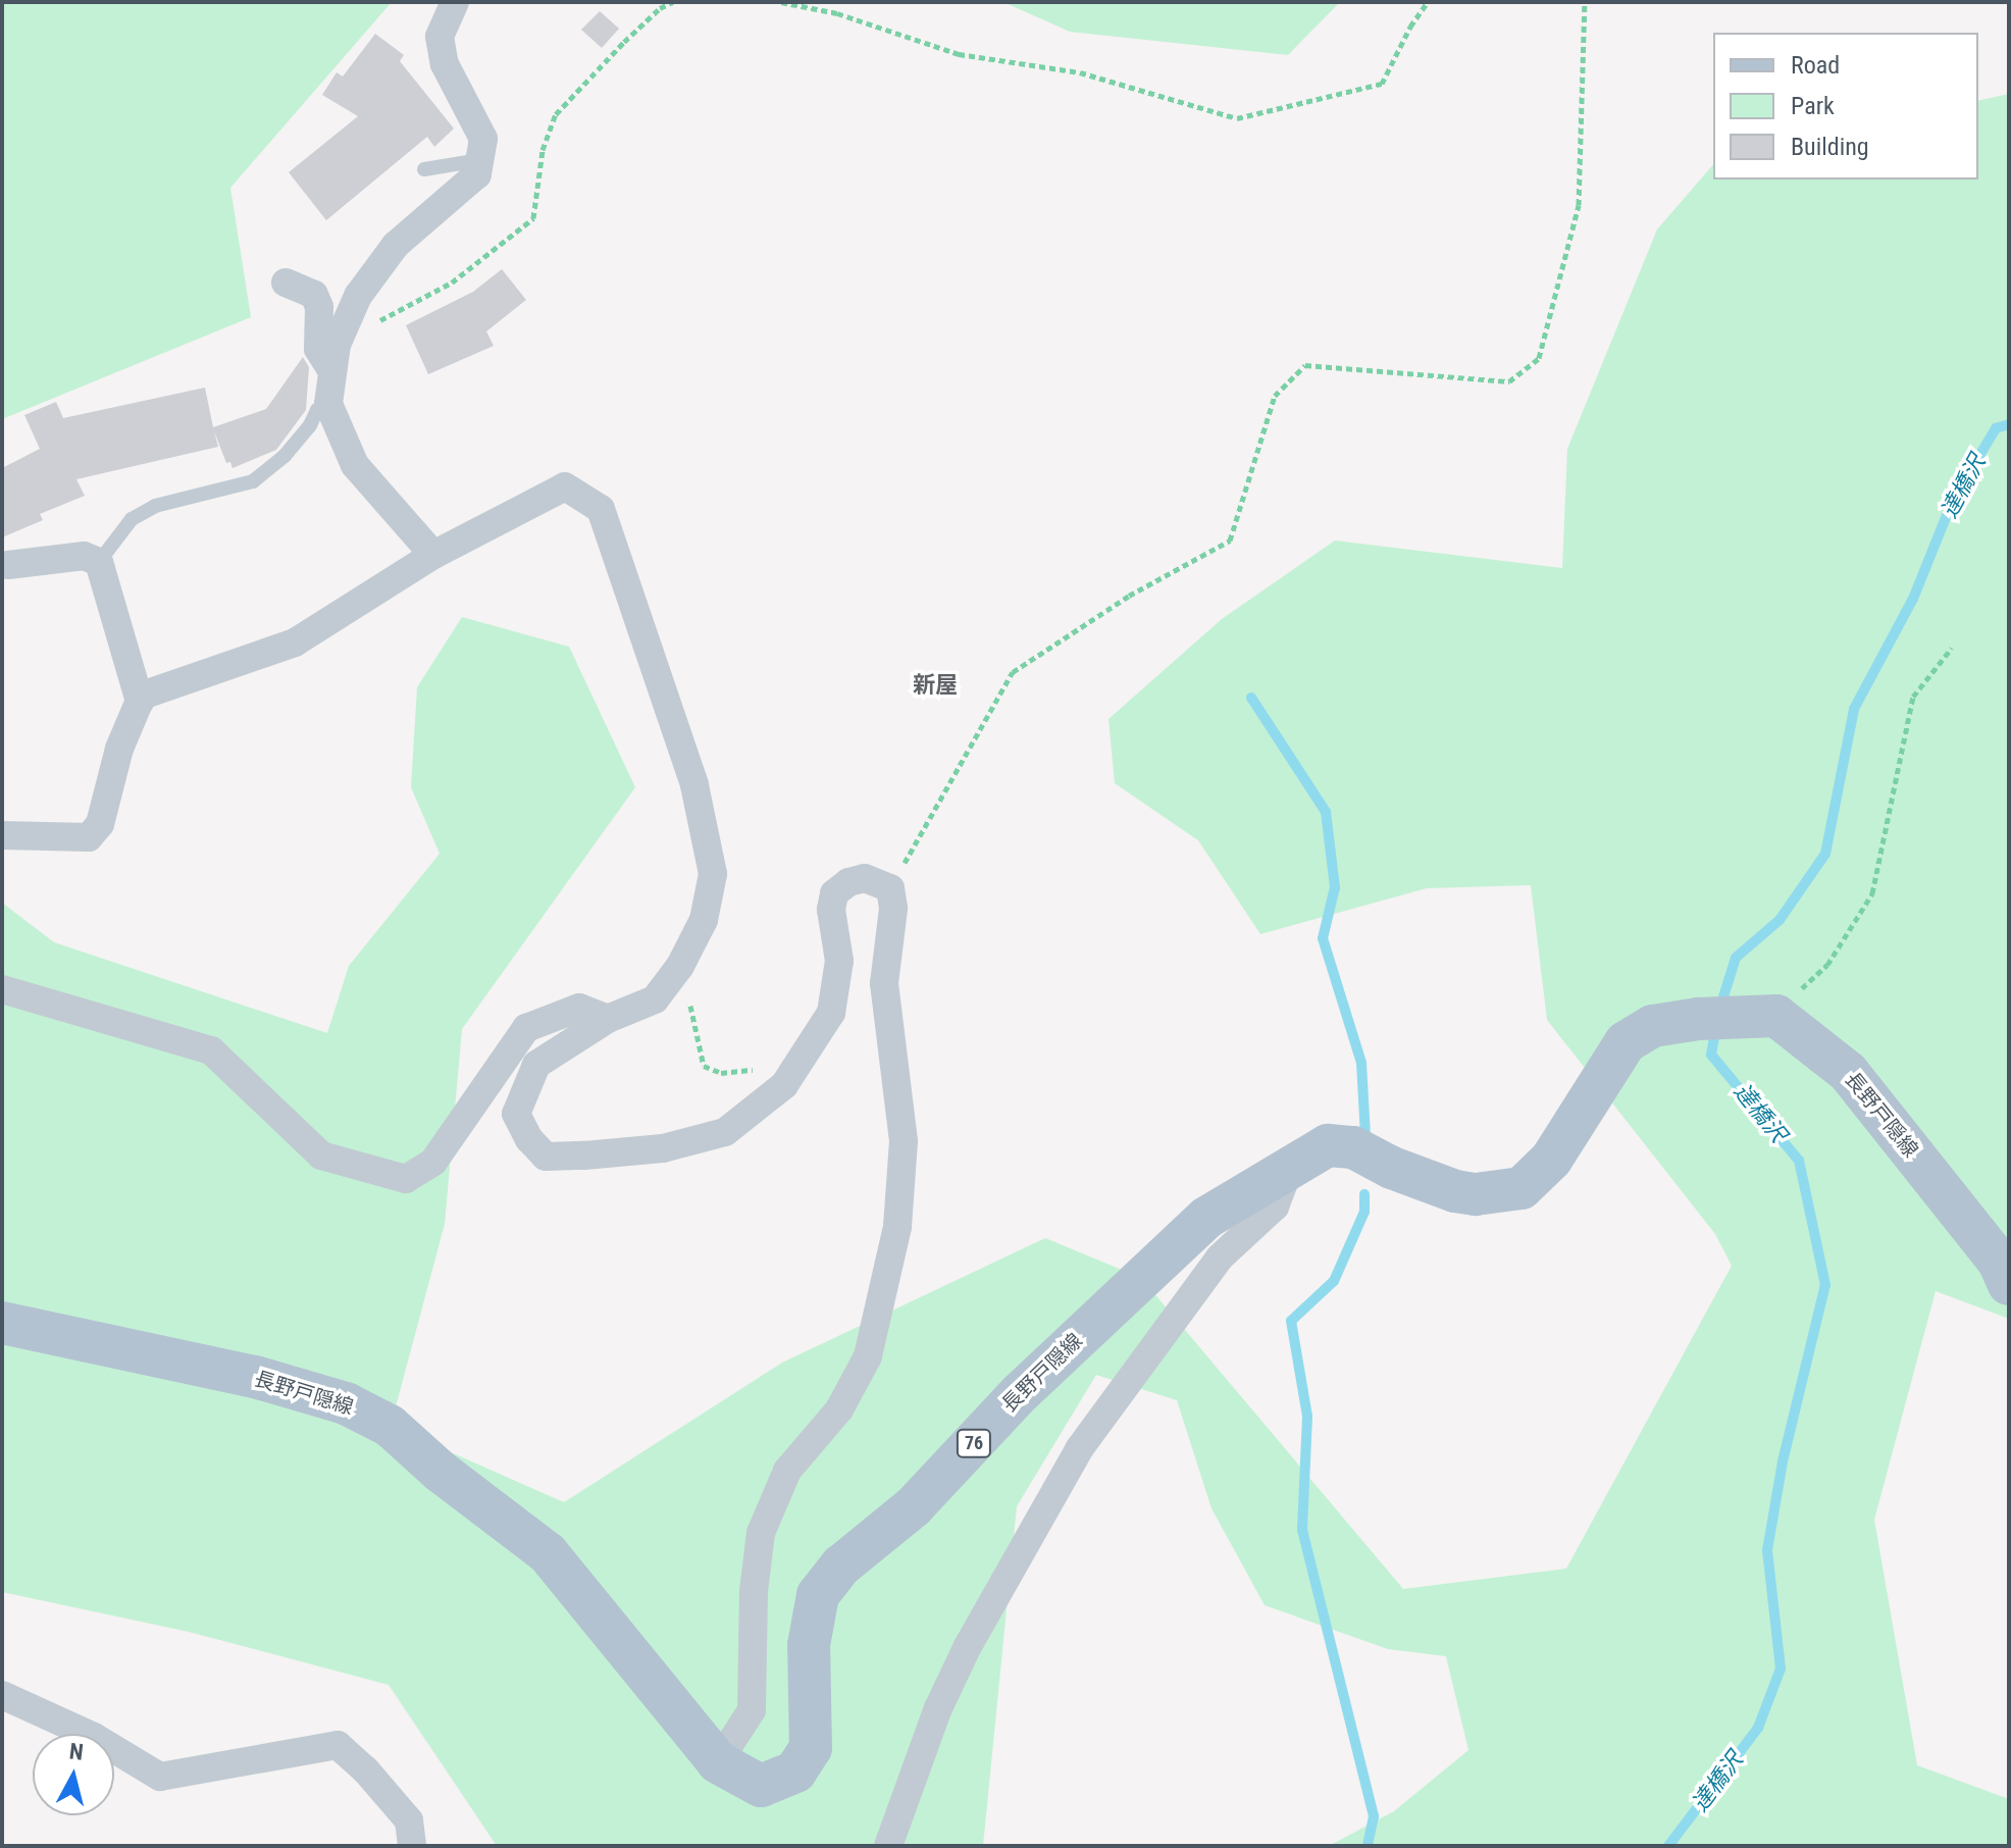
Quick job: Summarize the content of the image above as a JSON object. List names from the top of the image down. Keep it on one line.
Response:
{"streets":{"main road":["長野戸隠線","76"]},"districts":["新屋"],"water":["達橋沢"],"legend":["Road","Park","Building"],"north":"top"}
